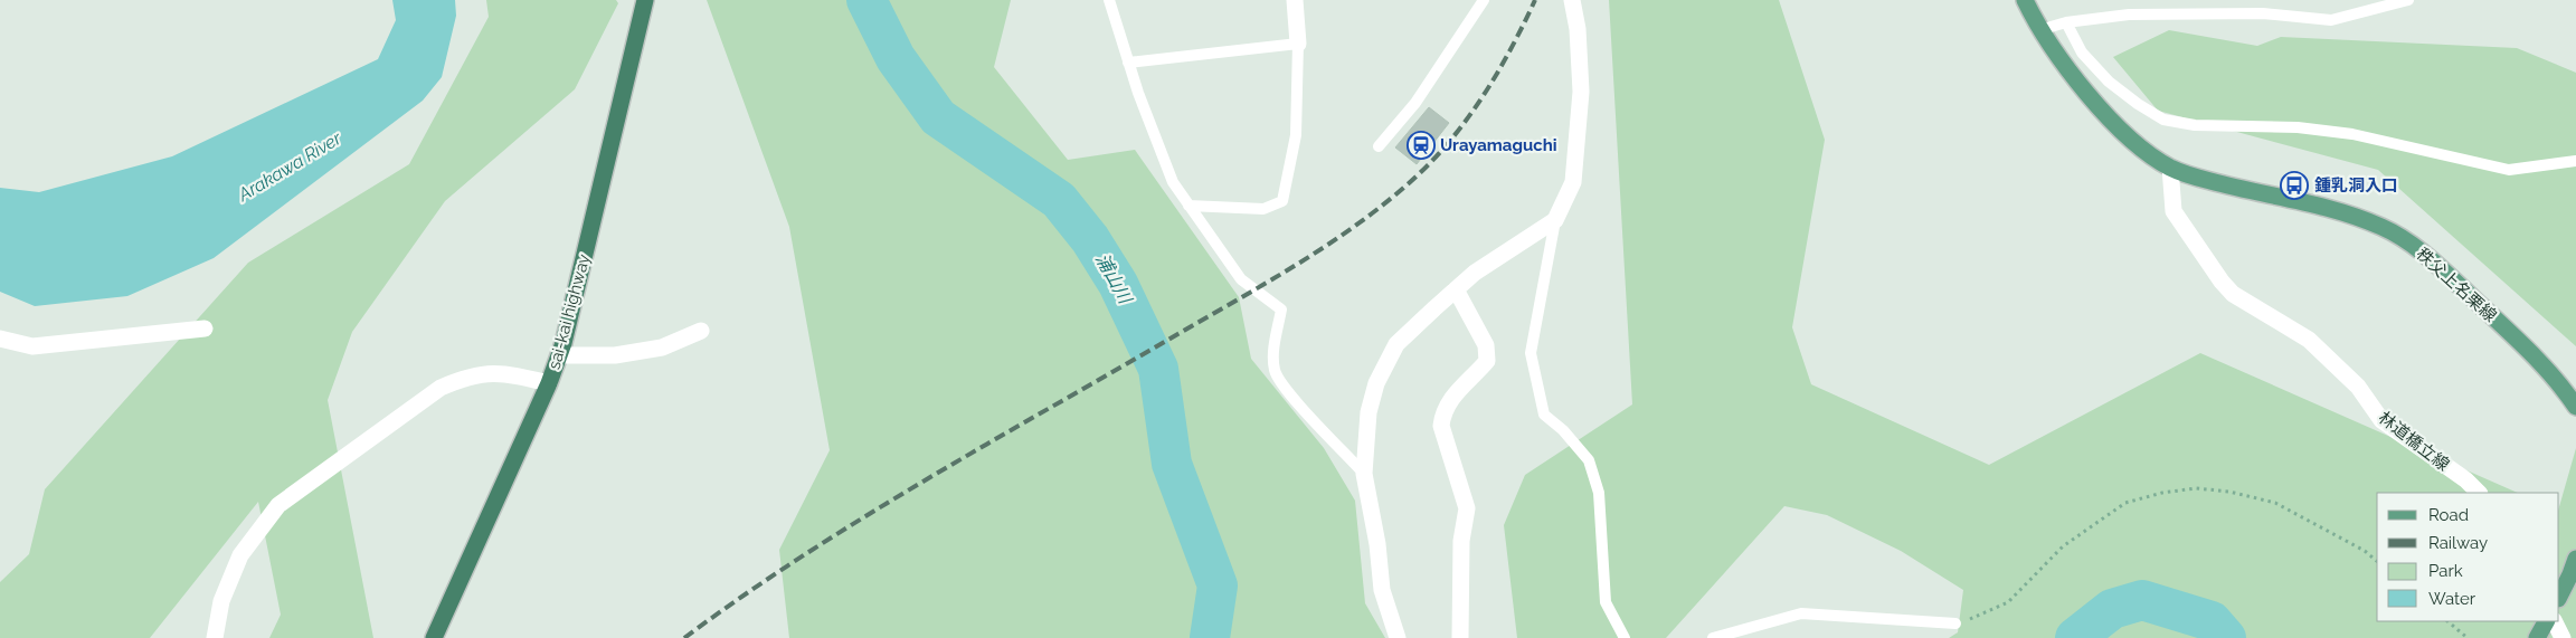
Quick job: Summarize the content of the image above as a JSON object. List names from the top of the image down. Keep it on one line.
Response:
{"streets":{"highway":["sai-kai highway"],"main road":["秩父上名栗線"],"street":["林道橋立線"]},"crossings":[["秩父上名栗線","林道橋立線"]],"water":["Arakawa River","浦山川"],"places":{"station":["Urayamaguchi"],"bus stop":["鍾乳洞入口"]},"legend":["Road","Railway","Park","Water"]}
